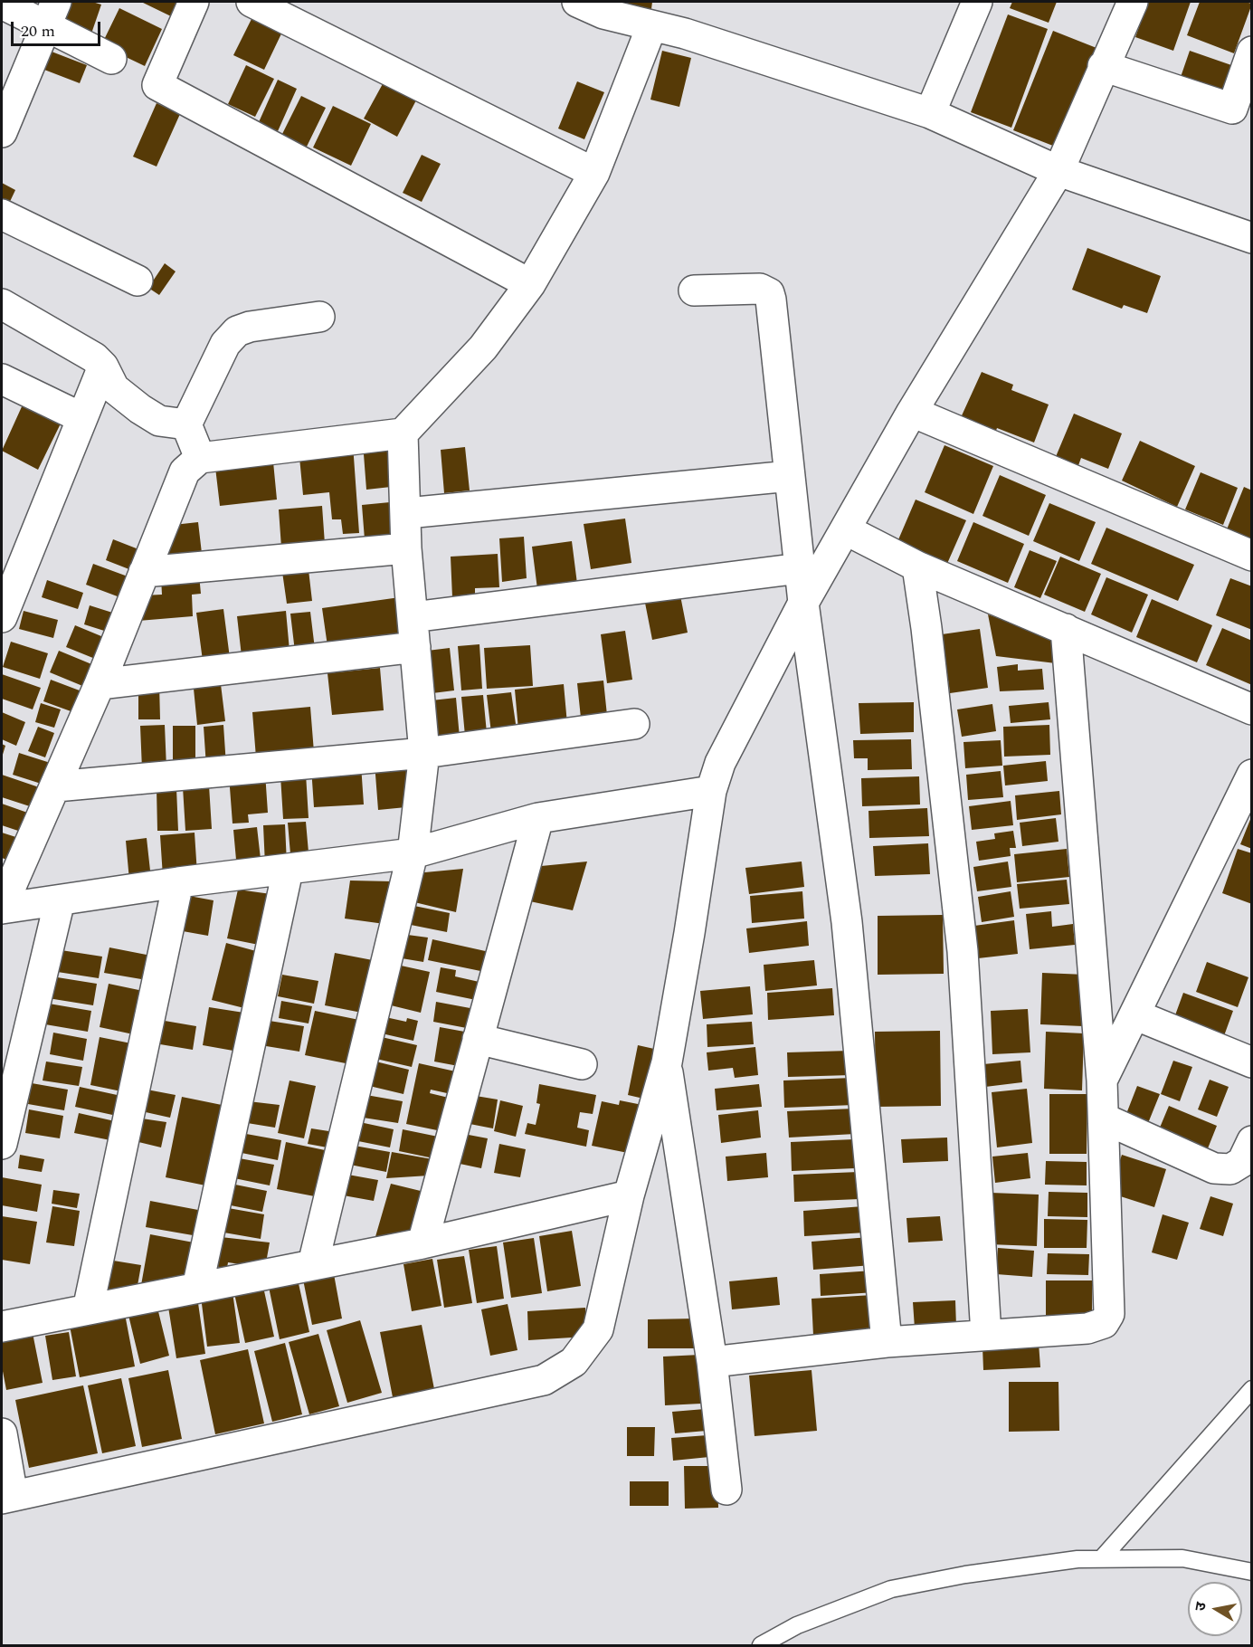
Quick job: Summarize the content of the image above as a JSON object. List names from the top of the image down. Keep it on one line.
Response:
{"scale_bar":"20 m","north":"left"}
